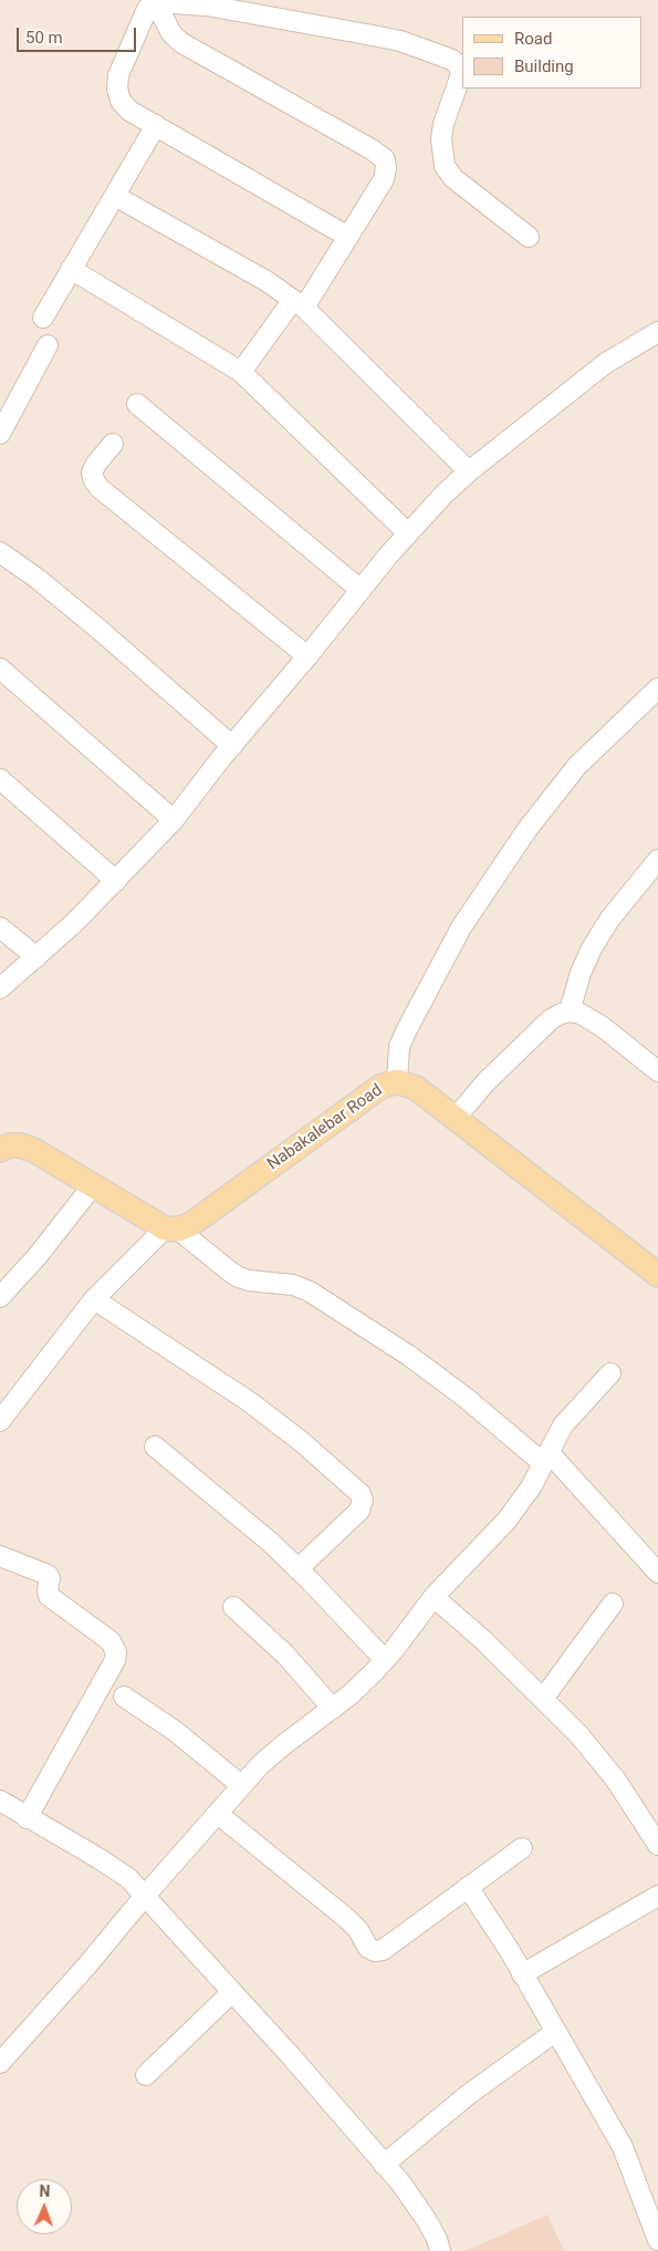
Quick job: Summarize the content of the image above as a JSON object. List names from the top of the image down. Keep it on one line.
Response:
{"streets":{"main road":["Nabakalebar Road"]},"legend":["Road","Building"],"scale_bar":"50 m","north":"top"}
